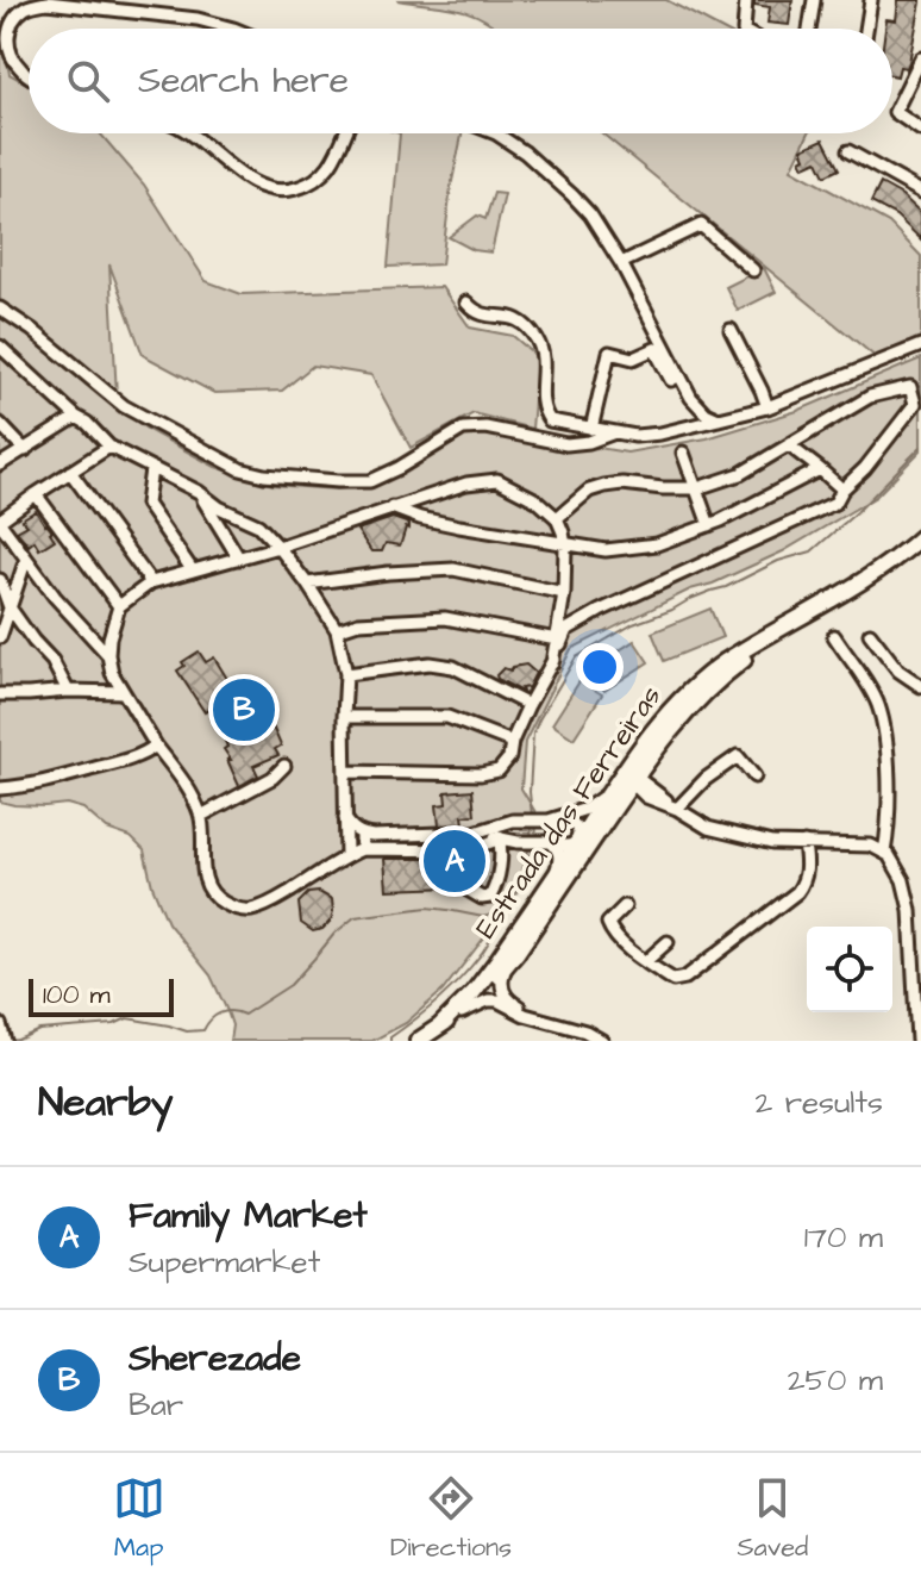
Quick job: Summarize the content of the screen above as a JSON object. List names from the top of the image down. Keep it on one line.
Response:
{"streets":{"main road":["Estrada das Ferreiras"]},"scale_bar":"100 m","page":{"search":"Search here","pins":["B","A"],"scale":"100 m","heading":["Nearby","2 results"],"list":[{"mark":"A","name":"Family Market","note":"Supermarket","value":"170 m"},{"mark":"B","name":"Sherezade","note":"Bar","value":"250 m"}],"nav":["Map","Directions","Saved"]}}
